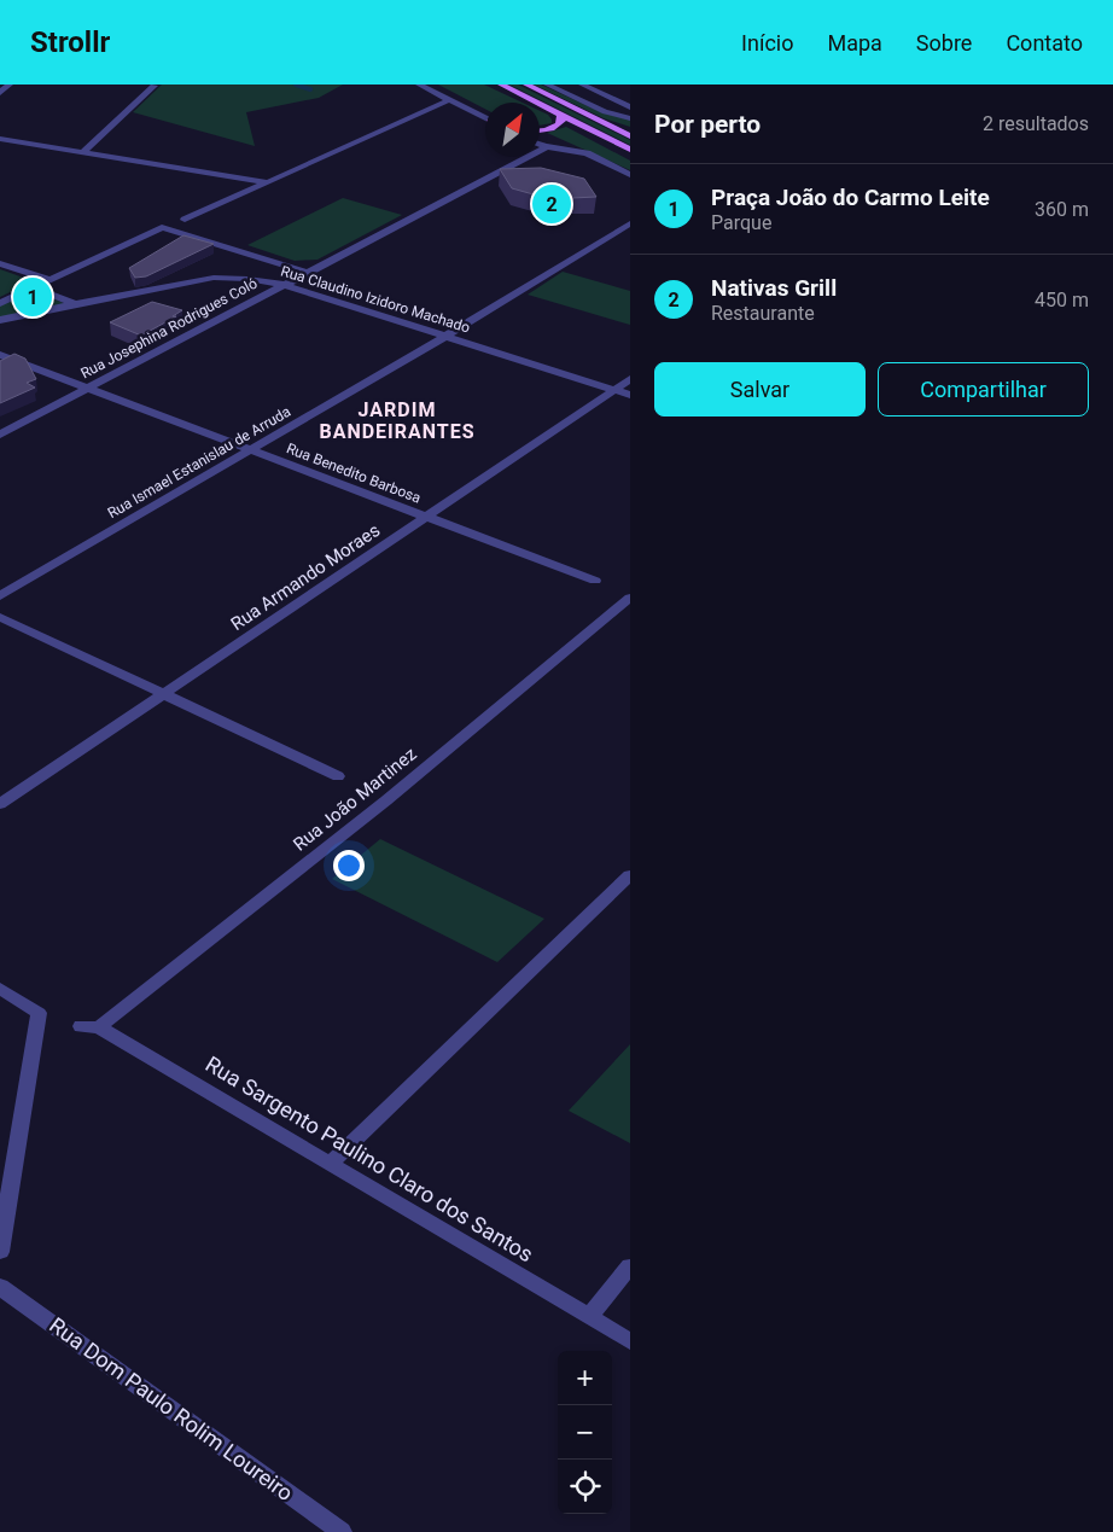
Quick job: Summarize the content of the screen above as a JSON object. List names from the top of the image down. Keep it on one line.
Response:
{"streets":{"street":["Rua Claudino Izidoro Machado","Rua Josephina Rodrigues Coló","Rua Ismael Estanislau de Arruda","Rua Benedito Barbosa","Rua Armando Moraes","Rua João Martinez","Rua Sargento Paulino Claro dos Santos","Rua Dom Paulo Rolim Loureiro"]},"crossings":[["Rua Claudino Izidoro Machado","Rua Josephina Rodrigues Coló"],["Rua Claudino Izidoro Machado","Rua Ismael Estanislau de Arruda"],["Rua Claudino Izidoro Machado","Rua Armando Moraes"],["Rua Josephina Rodrigues Coló","Rua Benedito Barbosa"],["Rua Ismael Estanislau de Arruda","Rua Benedito Barbosa"],["Rua Benedito Barbosa","Rua Armando Moraes"],["Rua João Martinez","Rua Sargento Paulino Claro dos Santos"]],"districts":["JARDIM BANDEIRANTES"],"north":"top right","page":{"header":"Strollr","nav":["Início","Mapa","Sobre","Contato"],"heading":["Por perto","2 resultados"],"list":[{"mark":"1","name":"Praça João do Carmo Leite","note":"Parque","value":"360 m"},{"mark":"2","name":"Nativas Grill","note":"Restaurante","value":"450 m"}],"pins":["2","1"],"buttons":["Salvar","Compartilhar"],"map_buttons":["+","−"]}}
